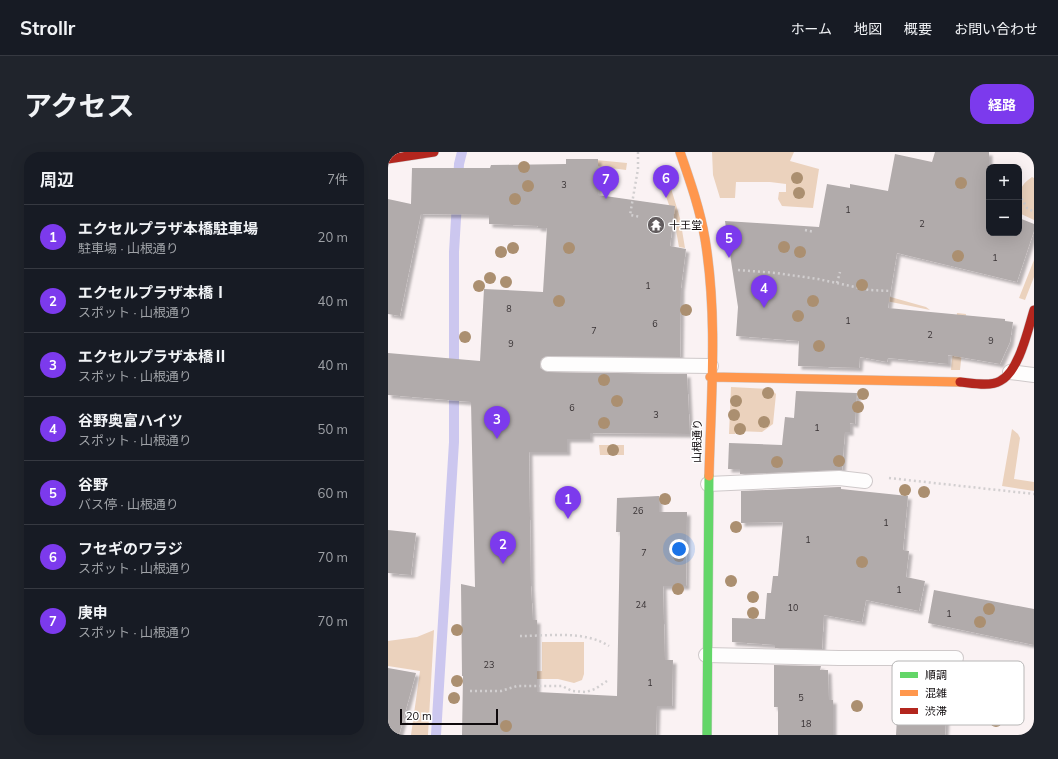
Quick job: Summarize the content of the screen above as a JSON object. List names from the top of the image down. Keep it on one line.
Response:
{"streets":{"street":["山根通り"]},"places":{"temple":["十王堂"]},"house_numbers":["3","1","2","1","1","8","1","6","7","2","9","9","6","3","1","26","1","1","7","1","24","10","1","23","1","5","18"],"legend":["順調","混雑","渋滞"],"scale_bar":"20 m","page":{"header":"Strollr","nav":["ホーム","地図","概要","お問い合わせ"],"title":"アクセス","buttons":"経路","heading":["周辺","7件"],"map_buttons":["+","−"],"pins":["6","7","5","4","3","1","2"],"list":[{"mark":"1","name":"エクセルプラザ本橋駐車場","note":"駐車場 · 山根通り","value":"20 m"},{"mark":"2","name":"エクセルプラザ本橋Ⅰ","note":"スポット · 山根通り","value":"40 m"},{"mark":"3","name":"エクセルプラザ本橋Ⅱ","note":"スポット · 山根通り","value":"40 m"},{"mark":"4","name":"谷野奥富ハイツ","note":"スポット · 山根通り","value":"50 m"},{"mark":"5","name":"谷野","note":"バス停 · 山根通り","value":"60 m"},{"mark":"6","name":"フセギのワラジ","note":"スポット · 山根通り","value":"70 m"},{"mark":"7","name":"庚申","note":"スポット · 山根通り","value":"70 m"}],"scale":"20 m"}}
